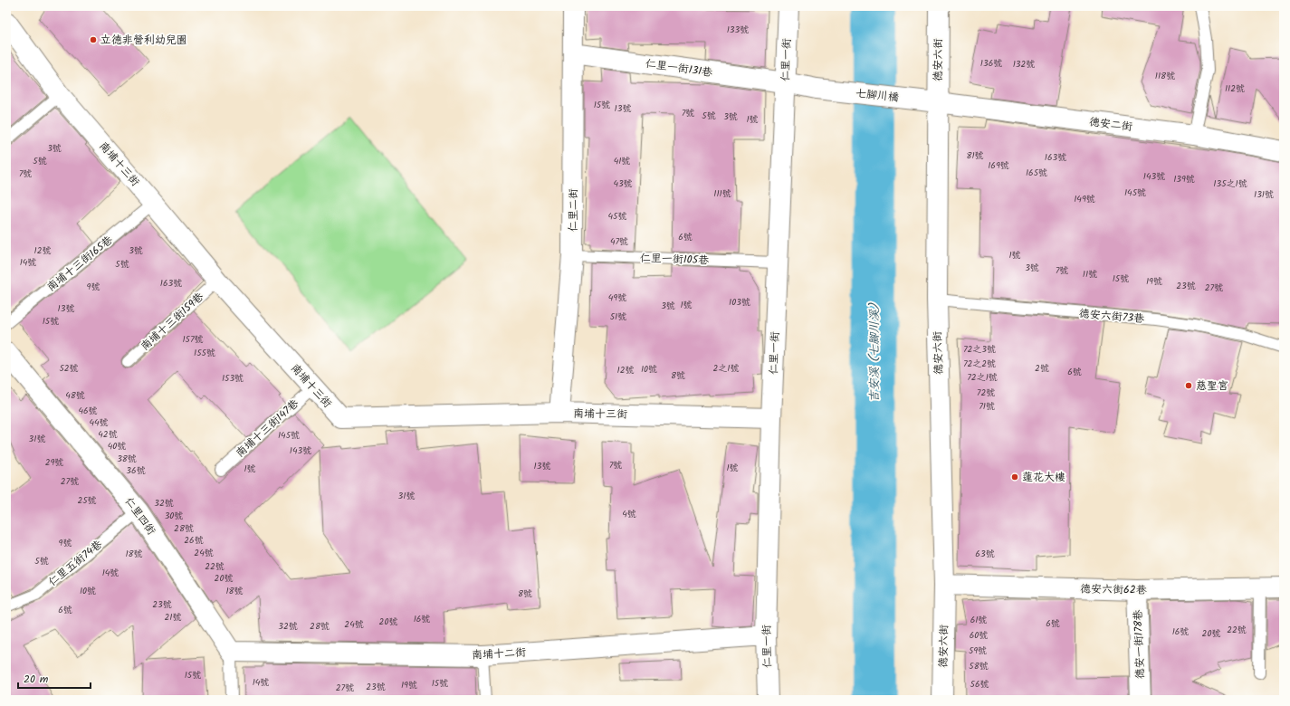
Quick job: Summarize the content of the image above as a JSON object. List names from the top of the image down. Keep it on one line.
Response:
{"streets":{"street":["仁里一街","德安六街","仁里一街131巷","七腳川橋","德安二街","南埔十三街","仁里二街","仁里四街","德安六街62巷","德安一街178巷","南埔十二街"],"lane":["仁里一街105巷","南埔十三街165巷","德安六街73巷","南埔十三街159巷","南埔十三街147巷","仁里五街74巷"]},"crossings":[["仁里一街","仁里一街131巷"],["仁里一街","南埔十三街"],["仁里一街","仁里一街105巷"],["仁里一街","南埔十二街"],["德安六街","七腳川橋"],["德安六街","德安二街"],["德安六街","德安六街73巷"],["德安六街","德安六街62巷"],["仁里一街131巷","七腳川橋"],["仁里一街131巷","仁里二街"],["七腳川橋","德安二街"],["南埔十三街","仁里二街"],["南埔十三街","南埔十三街165巷"],["南埔十三街","南埔十三街159巷"],["南埔十三街","南埔十三街147巷"],["仁里二街","仁里一街105巷"],["仁里四街","仁里五街74巷"],["仁里四街","南埔十二街"],["德安六街62巷","德安一街178巷"]],"water":["吉安溪 (七腳川溪)"],"places":["立德非營利幼兒園","慈聖宮","蓮花大樓"],"house_numbers":["133號","136號","132號","118號","112號","15號","13號","7號","5號","3號","1號","3號","81號","163號","5號","41號","169號","165號","7號","143號","139號","43號","135之1號","145號","111號","131號","149號","45號","6號","47號","12號","3號","1號","14號","5號","3號","7號","11號","15號","19號","163號","23號","9號","27號","49號","103號","1號","3號","13號","51號","15號","157號","72之3號","155號","72之2號","52號","2之1號","2號","10號","12號","6號","8號","72之1號","153號","72號","48號","71號","46號","44號","42號","145號","31號","40號","143號","38號","29號","7號","13號","1號","1號","36號","27號","31號","25號","32號","4號","30號","28號","26號","9號","24號","18號","63號","5號","22號","14號","20號","10號","18號","8號","23號","6號","21號","16號","61號","20號","6號","24號","32號","28號","22號","16號","20號","60號","59號","58號","15號","14號","15號","56號","19號","23號","27號"],"scale_bar":"20 m"}
